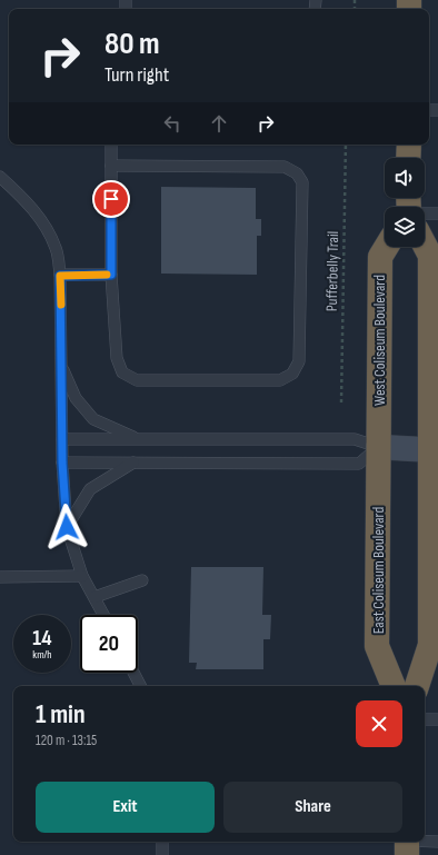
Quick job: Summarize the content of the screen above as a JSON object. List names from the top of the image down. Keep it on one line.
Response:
{"streets":{"highway":["West Coliseum Boulevard","East Coliseum Boulevard"],"path":["Pufferbelly Trail"]},"crossings":[["West Coliseum Boulevard","East Coliseum Boulevard"]],"page":{"turn":["80 m","Turn right"],"speed":"14 km/h","limit":"20","heading":["1 min","120 m · 13:15"],"buttons":["Exit","Share"]}}
